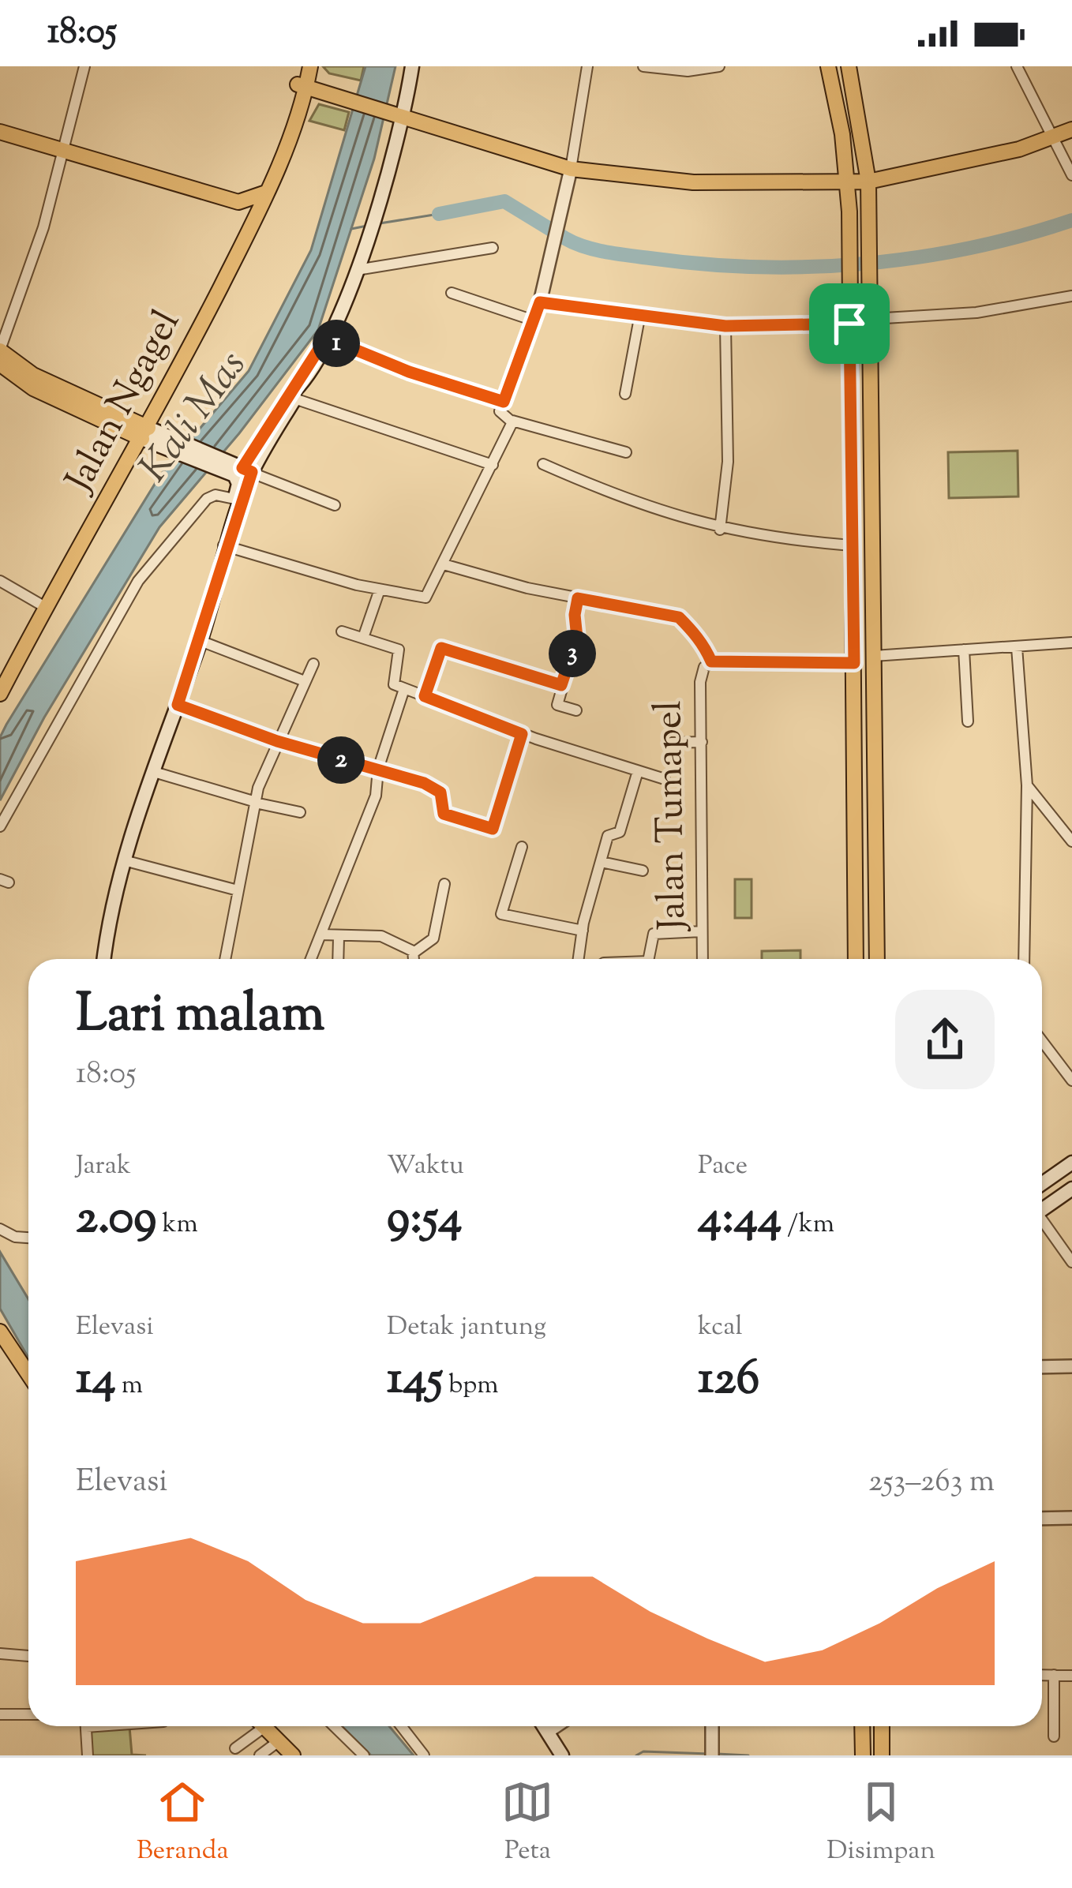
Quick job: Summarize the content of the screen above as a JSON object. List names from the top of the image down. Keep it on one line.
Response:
{"streets":{"main road":["Jalan Ngagel"],"street":["Jalan Tumapel"]},"water":["Kali Mas"],"page":{"status":"18:05","pins":["1","3","2"],"heading":["Lari malam","18:05"],"stats":[["Jarak","2.09 km"],["Waktu","9:54"],["Pace","4:44 /km"],["Elevasi","14 m"],["Detak jantung","145 bpm"],["kcal","126"]],"chart":["Elevasi","253–263 m"],"tabs":["Beranda","Peta","Disimpan"]}}
